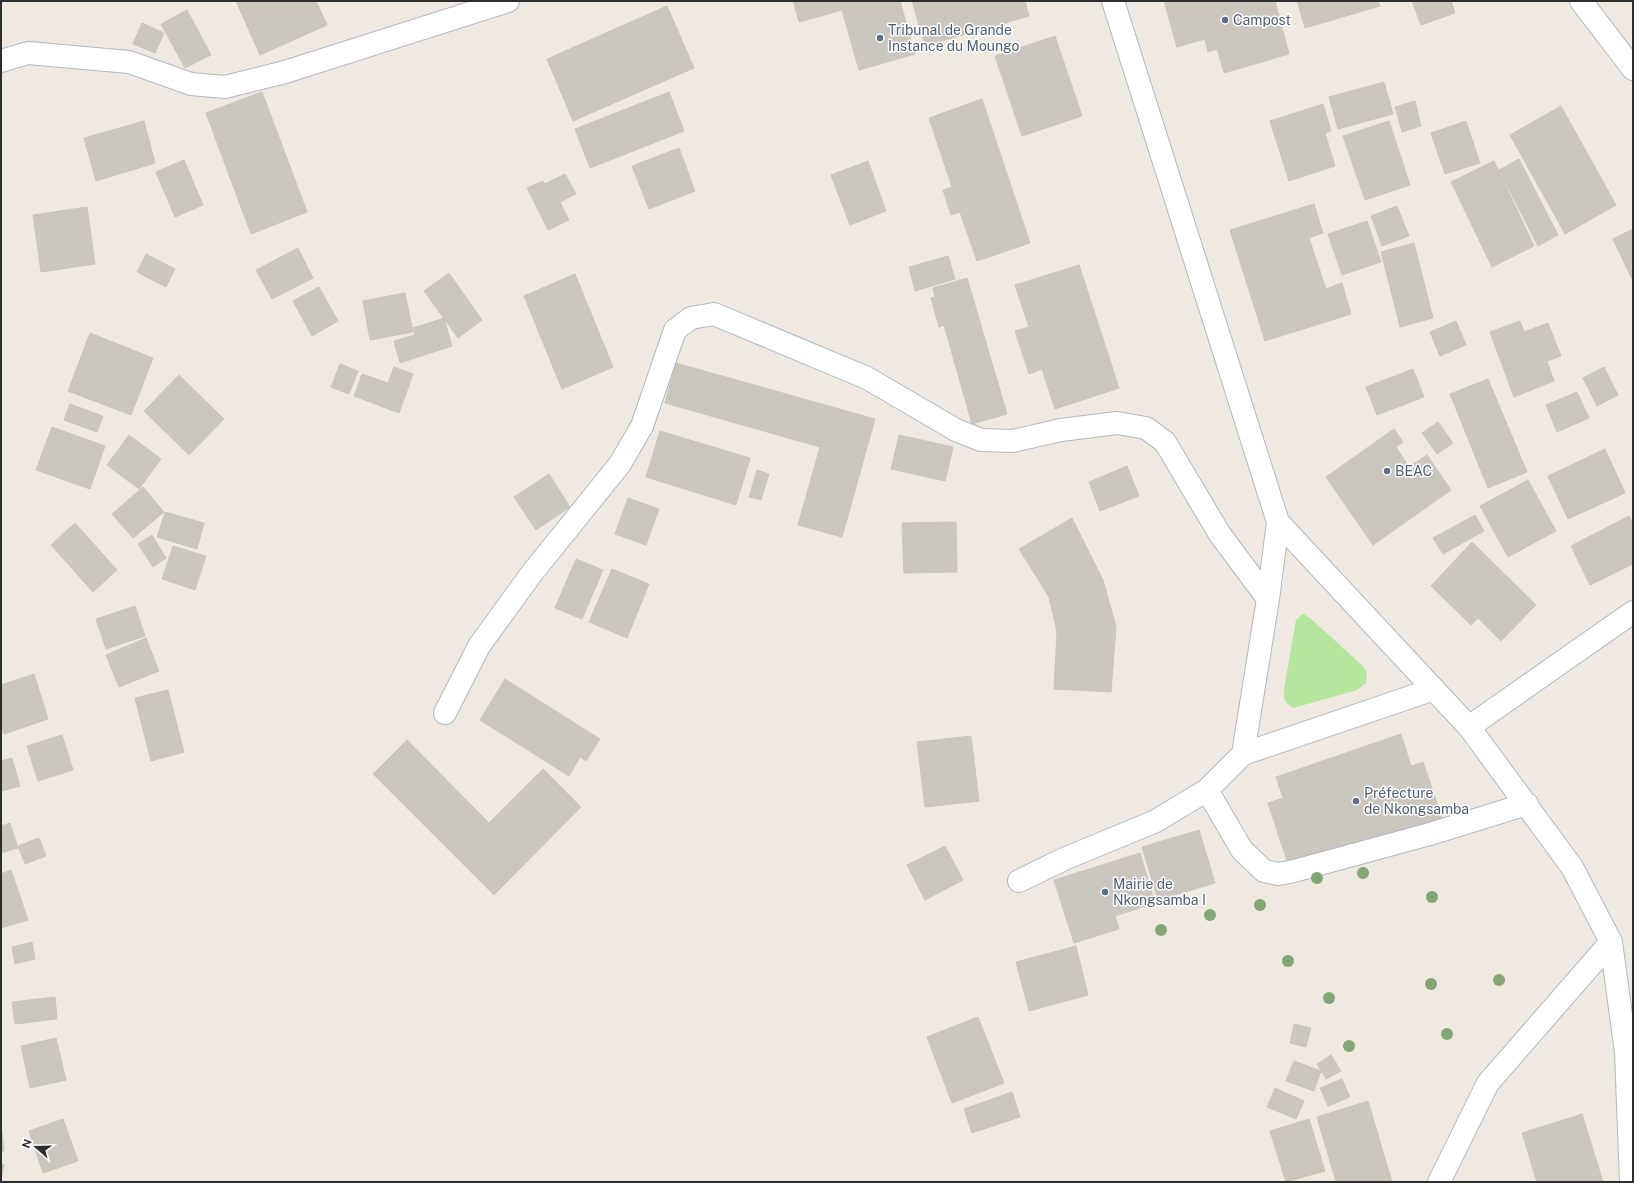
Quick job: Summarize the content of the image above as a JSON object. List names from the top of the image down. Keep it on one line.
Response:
{"places":["Campost","Tribunal de Grande Instance du Moungo","BEAC","Préfecture de Nkongsamba","Mairie de Nkongsamba I"],"north":"left"}
